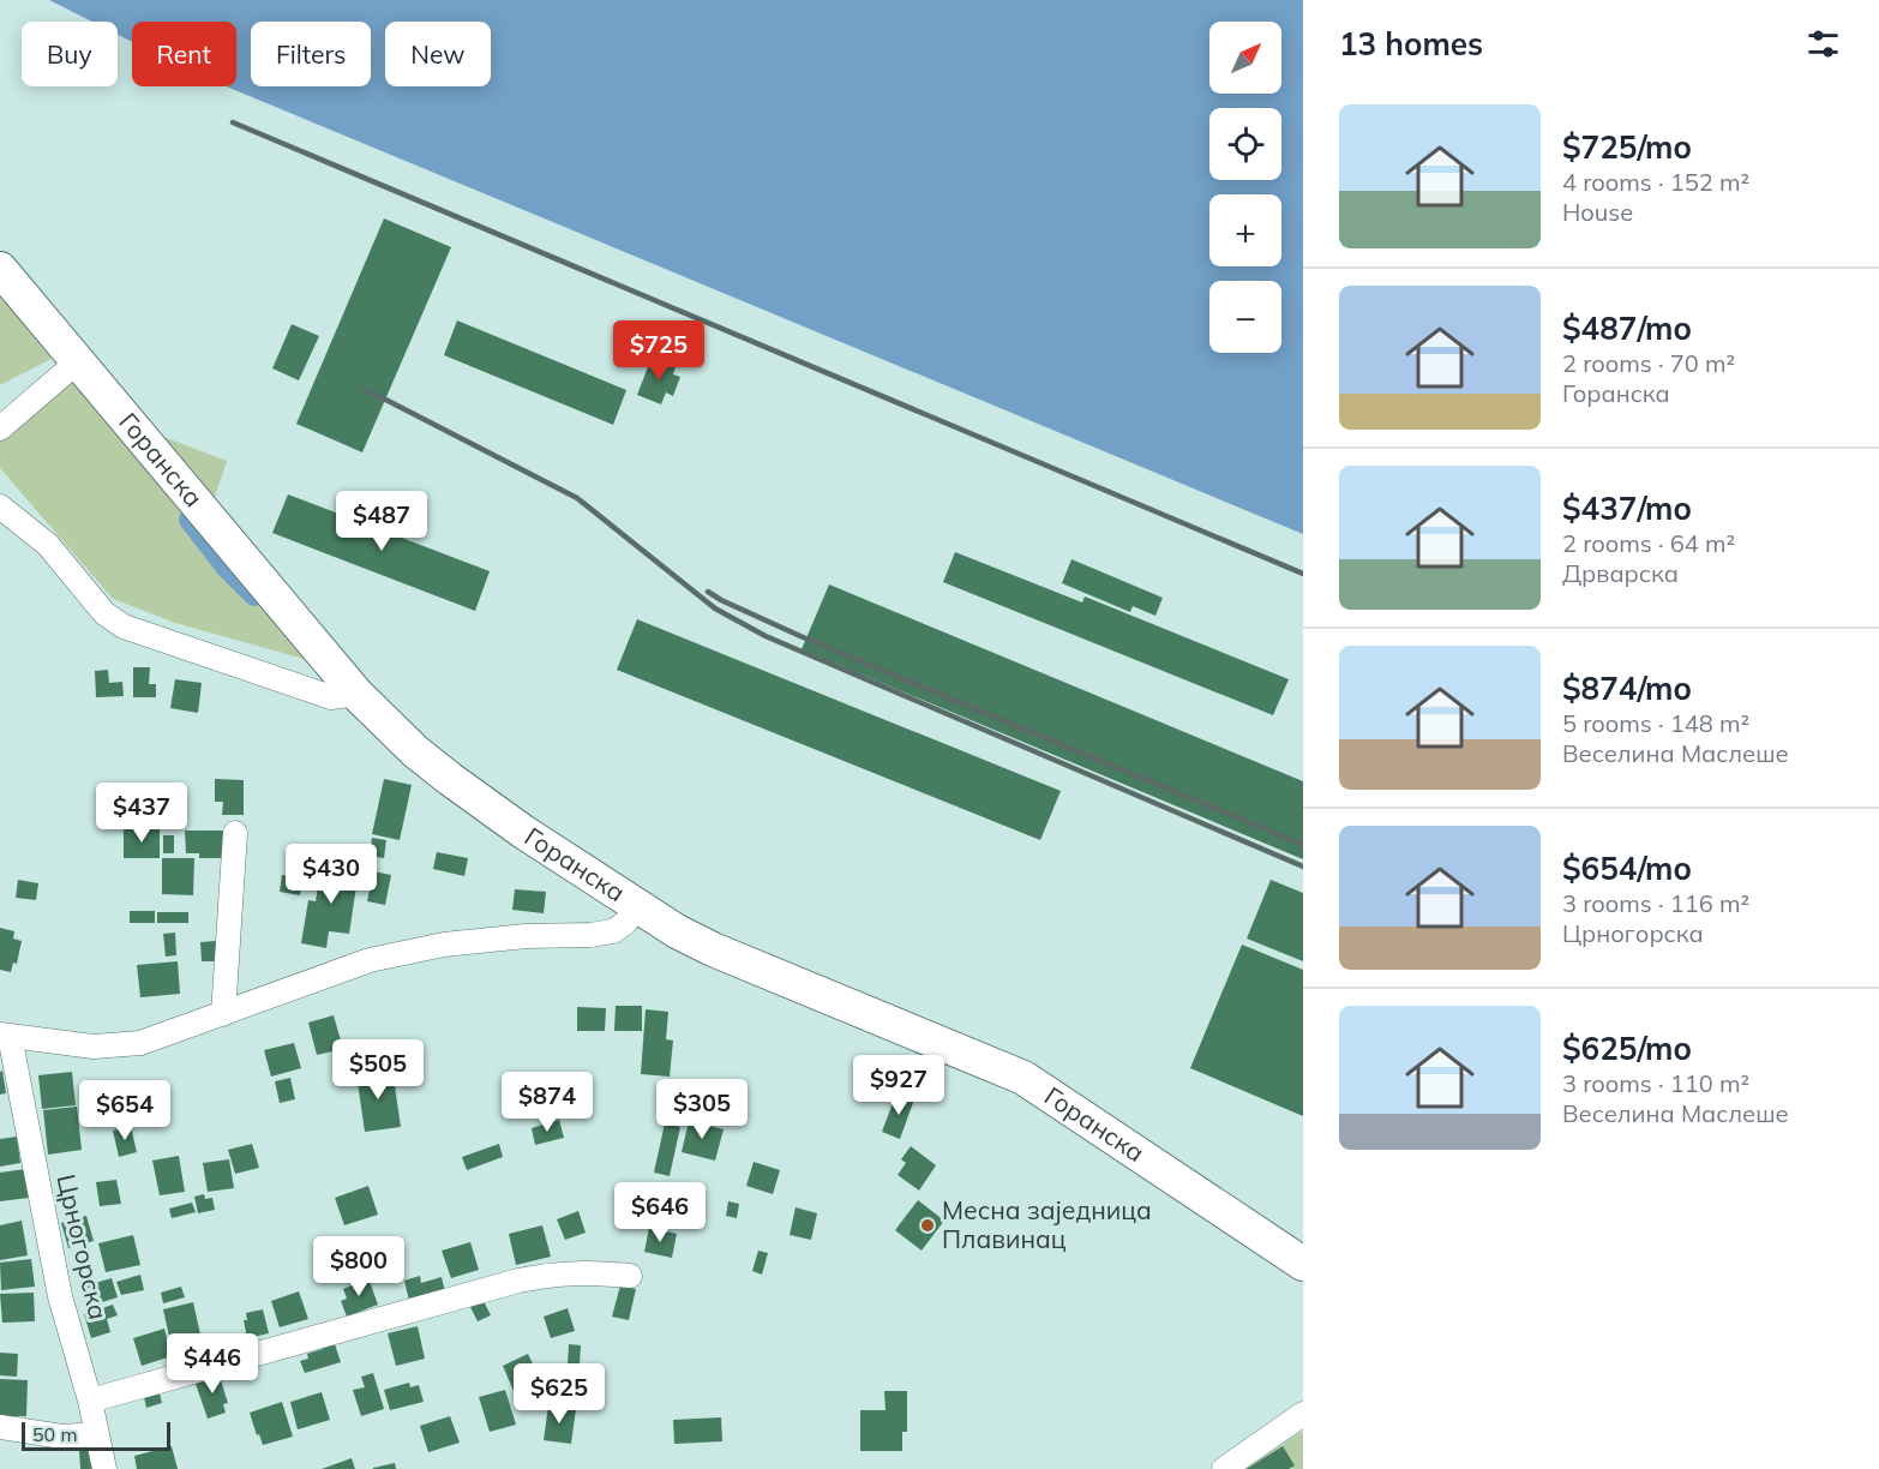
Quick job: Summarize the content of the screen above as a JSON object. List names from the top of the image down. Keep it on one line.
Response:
{"streets":{"main road":["Горанска"],"street":["Црногорска"]},"places":["Месна заједница Плавинац"],"scale_bar":"50 m","north":"top right","page":{"heading":"13 homes","map_buttons":["+","−"],"chip":["Buy","Rent","Filters","New"],"list":[{"name":"$725/mo","note":"4 rooms · 152 m² · House"},{"name":"$487/mo","note":"2 rooms · 70 m² · Горанска"},{"name":"$437/mo","note":"2 rooms · 64 m² · Дрварска"},{"name":"$874/mo","note":"5 rooms · 148 m² · Веселина Маслеше"},{"name":"$654/mo","note":"3 rooms · 116 m² · Црногорска"},{"name":"$625/mo","note":"3 rooms · 110 m² · Веселина Маслеше"}],"price":["$725","$487","$437","$430","$505","$927","$874","$305","$654","$646","$800","$446","$625"],"scale":"50 m"}}
